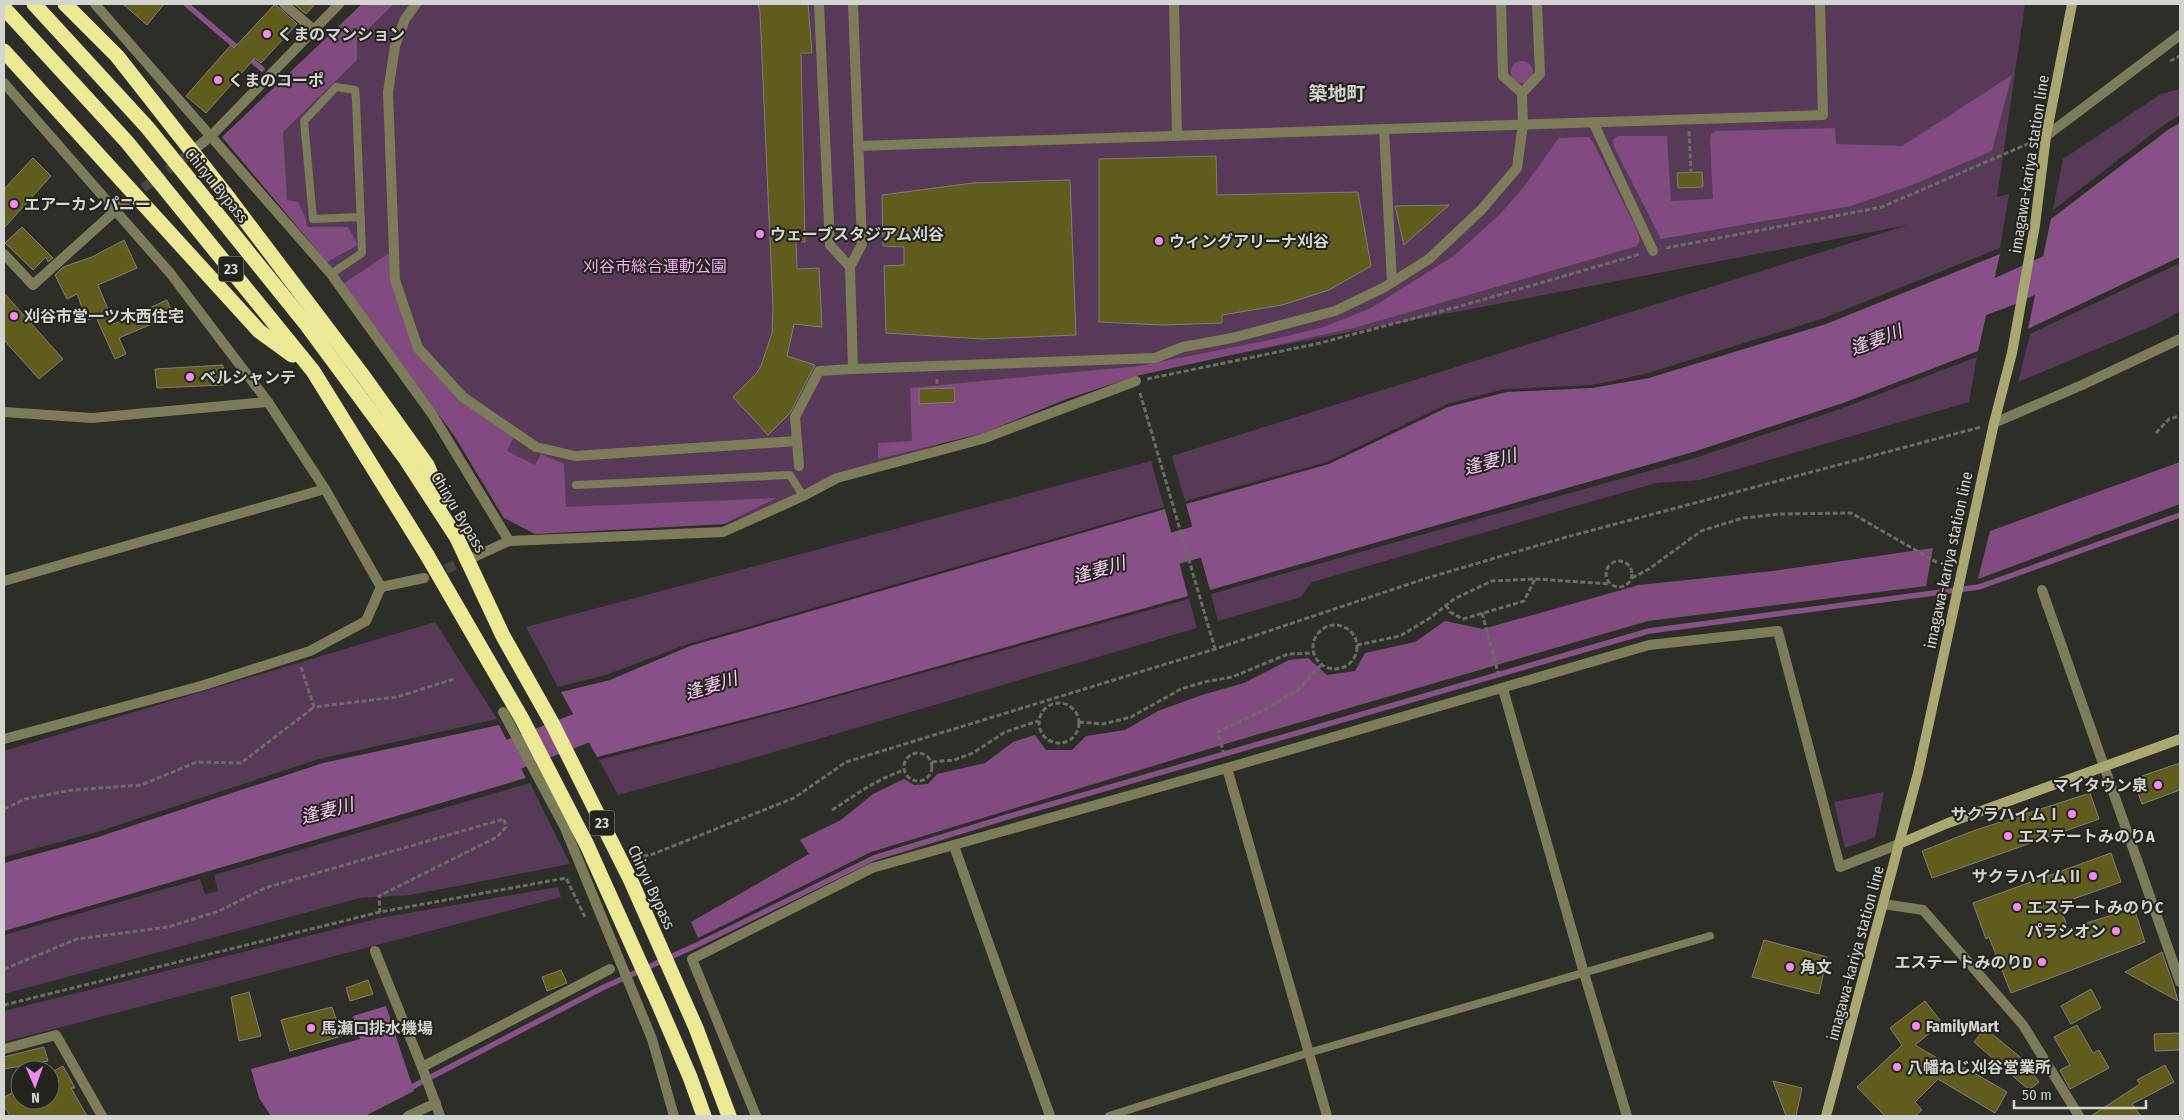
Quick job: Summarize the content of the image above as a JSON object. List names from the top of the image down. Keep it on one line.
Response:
{"streets":{"highway":["Chiryu Bypass","23"],"main road":["imagawa-kariya station line"]},"crossings":[["Chiryu Bypass","23"]],"districts":["築地町"],"water":["逢妻川"],"parks":["刈谷市総合運動公園"],"places":["くまのマンション","くまのコーポ","エアーカンパニー","ウェーブスタジアム刈谷","ウィングアリーナ刈谷","刈谷市営一ツ木西住宅","ベルシャンテ","マイタウン泉","サクラハイムⅠ","エステートみのりA","サクラハイムⅡ","エステートみのりC","パラシオン","エステートみのりD","角文","FamilyMart","馬瀬口排水機場","八幡ねじ刈谷営業所"],"scale_bar":"50 m","north":"bottom"}
